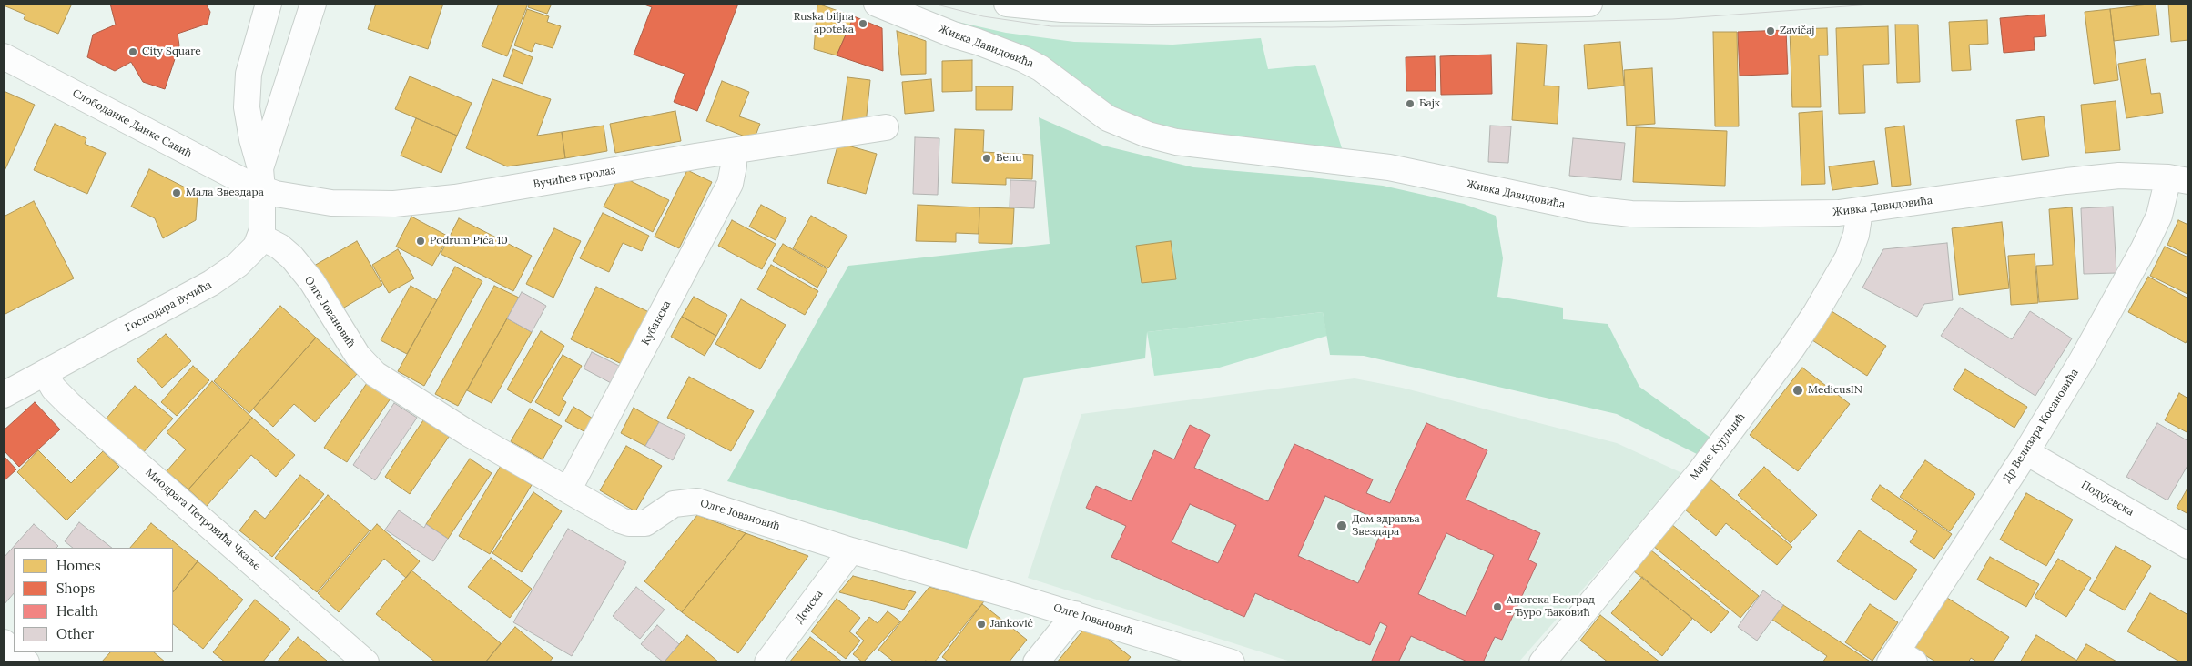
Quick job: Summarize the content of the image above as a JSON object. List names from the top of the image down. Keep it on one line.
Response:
{"streets":{"street":["Живка Давидовића","Слободанке Данке Савић","Вучићев пролаз","Господара Вучића","Олге Јовановић","Кубанска","Др Велизара Косановића","Мајке Кујунџић","Подујевска","Миодрага Петровића Чкаље","Донска"]},"crossings":[["Живка Давидовића","Др Велизара Косановића"],["Живка Давидовића","Мајке Кујунџић"],["Слободанке Данке Савић","Вучићев пролаз"],["Слободанке Данке Савић","Господара Вучића"],["Вучићев пролаз","Господара Вучића"],["Вучићев пролаз","Кубанска"],["Господара Вучића","Олге Јовановић"],["Господара Вучића","Миодрага Петровића Чкаље"],["Олге Јовановић","Кубанска"],["Олге Јовановић","Донска"],["Др Велизара Косановића","Подујевска"]],"places":["Ruska biljna apoteka","Zavičaj","City Square","Бајк","Benu","Мала Звездара","Podrum Pića 10","MedicusIN","Дом здравља Звездара","Апотека Београд - Ђуро Ђаковић","Janković"],"legend":["Homes","Shops","Health","Other"]}
